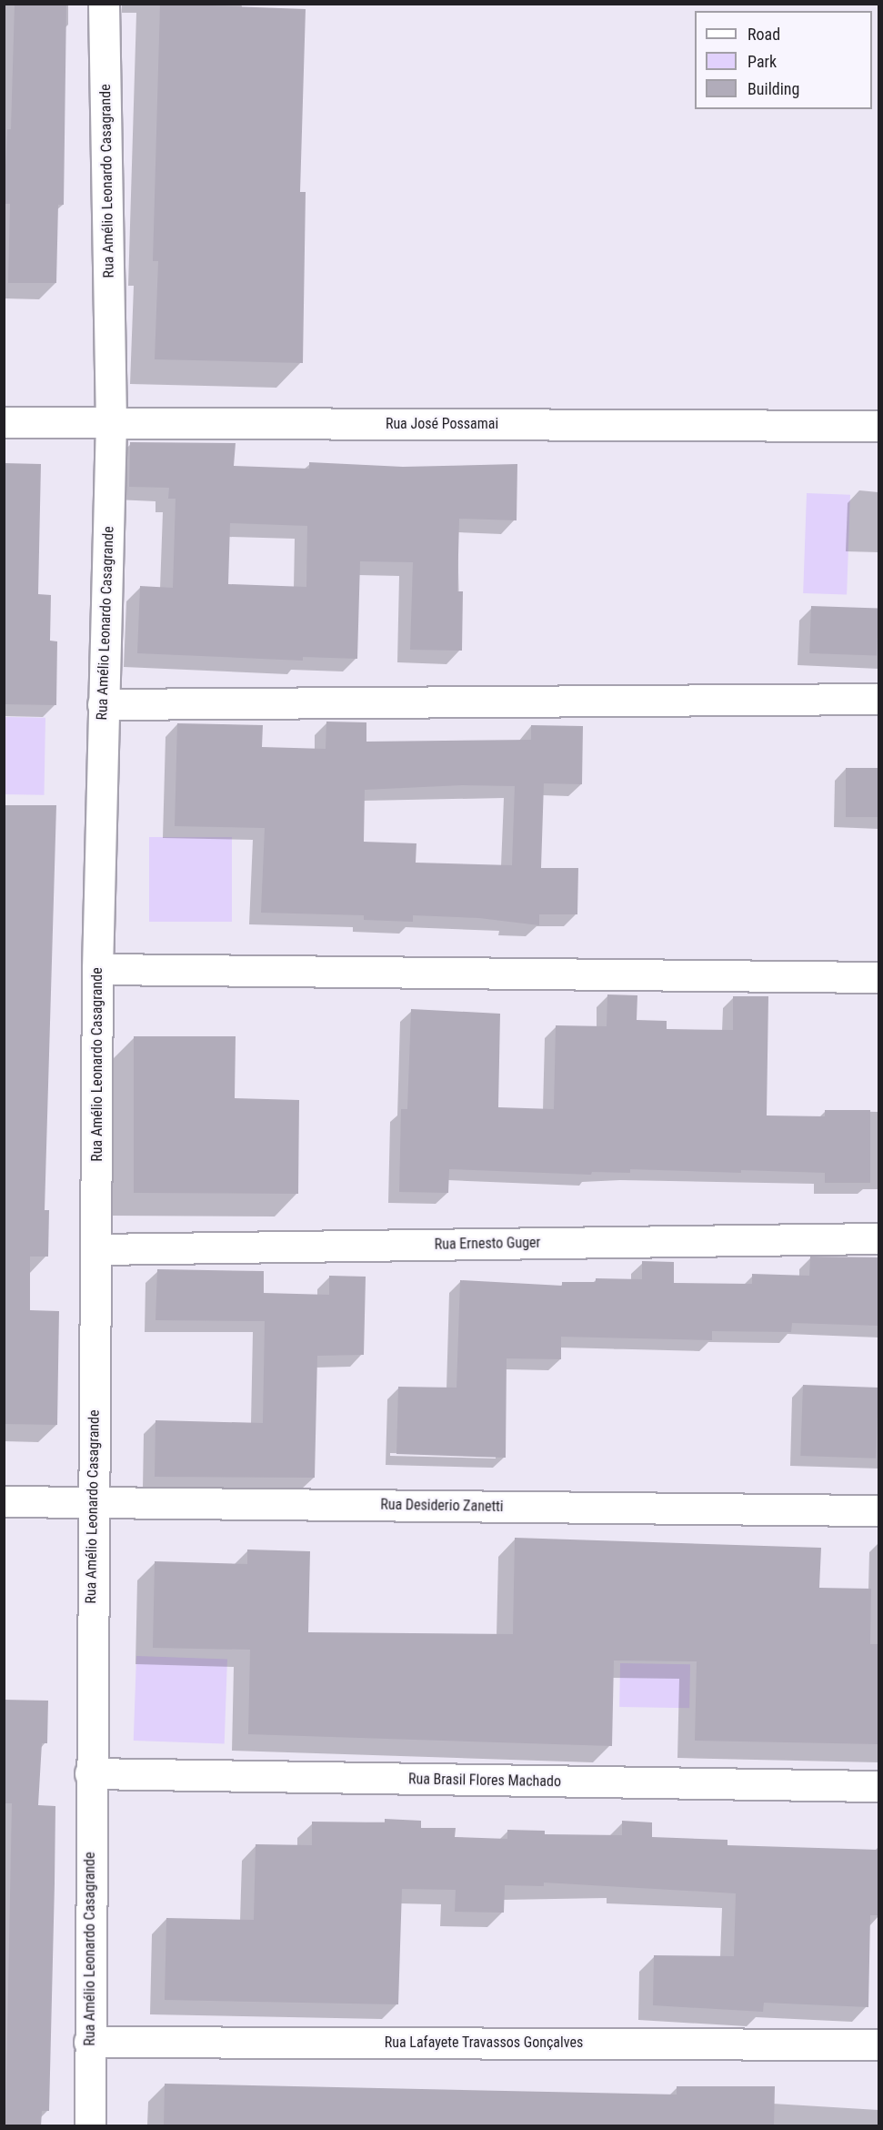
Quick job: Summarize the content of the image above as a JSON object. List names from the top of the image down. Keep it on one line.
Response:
{"streets":{"street":["Rua Amélio Leonardo Casagrande","Rua José Possamai","Rua Ernesto Guger","Rua Desiderio Zanetti","Rua Brasil Flores Machado","Rua Lafayete Travassos Gonçalves"]},"crossings":[["Rua Amélio Leonardo Casagrande","Rua José Possamai"],["Rua Amélio Leonardo Casagrande","Rua Ernesto Guger"],["Rua Amélio Leonardo Casagrande","Rua Desiderio Zanetti"],["Rua Amélio Leonardo Casagrande","Rua Brasil Flores Machado"],["Rua Amélio Leonardo Casagrande","Rua Lafayete Travassos Gonçalves"]],"legend":["Road","Park","Building"]}
